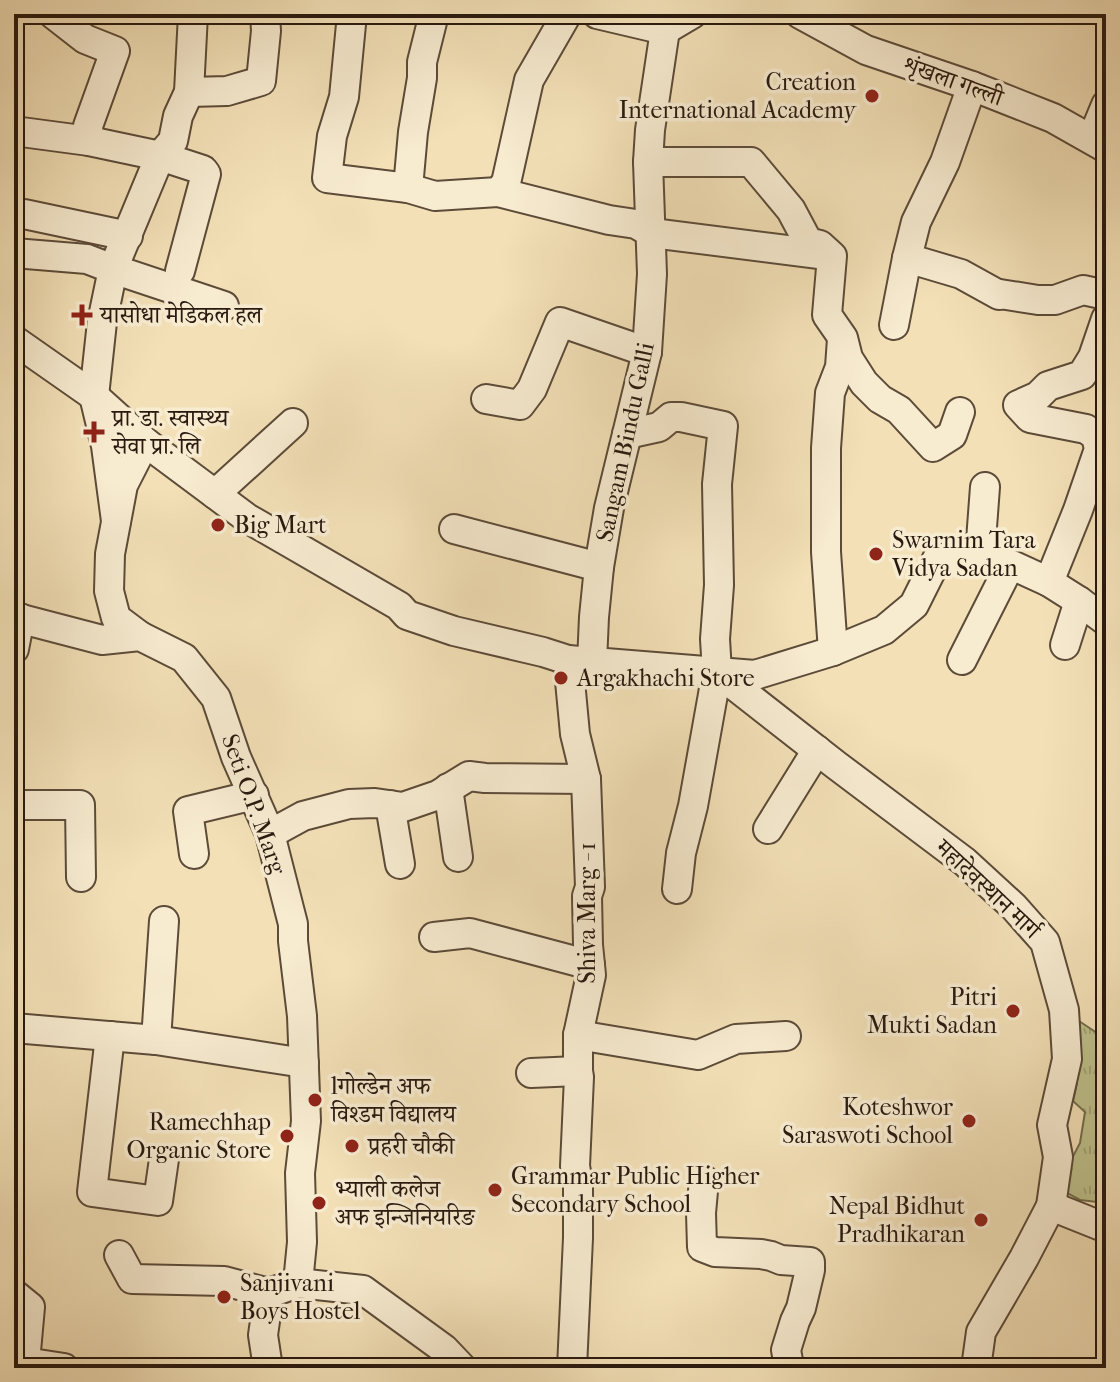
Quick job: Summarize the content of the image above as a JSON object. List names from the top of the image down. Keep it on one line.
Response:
{"streets":{"street":["शृंखला गल्ली","Sangam Bindu Galli","Seti O.P. Marg","महादेवस्थान मार्ग","Shiva Marg - 1"]},"crossings":[["Sangam Bindu Galli","Shiva Marg - 1"]],"places":{"other":["Creation International Academy","Big Mart","Swarnim Tara Vidya Sadan","Argakhachi Store","Pitri Mukti Sadan","lगोल्डेन अफ विश्डम विद्यालय","Koteshwor Saraswoti School","Ramechhap Organic Store","प्रहरी चौकी","Grammar Public Higher Secondary School","भ्याली कलेज अफ इन्जिनियरिङ","Nepal Bidhut Pradhikaran","Sanjivani Boys Hostel"],"health":["यासोधा मेडिकल हल","प्रा. डा. स्वास्थ्य सेवा प्रा. लि"]}}
